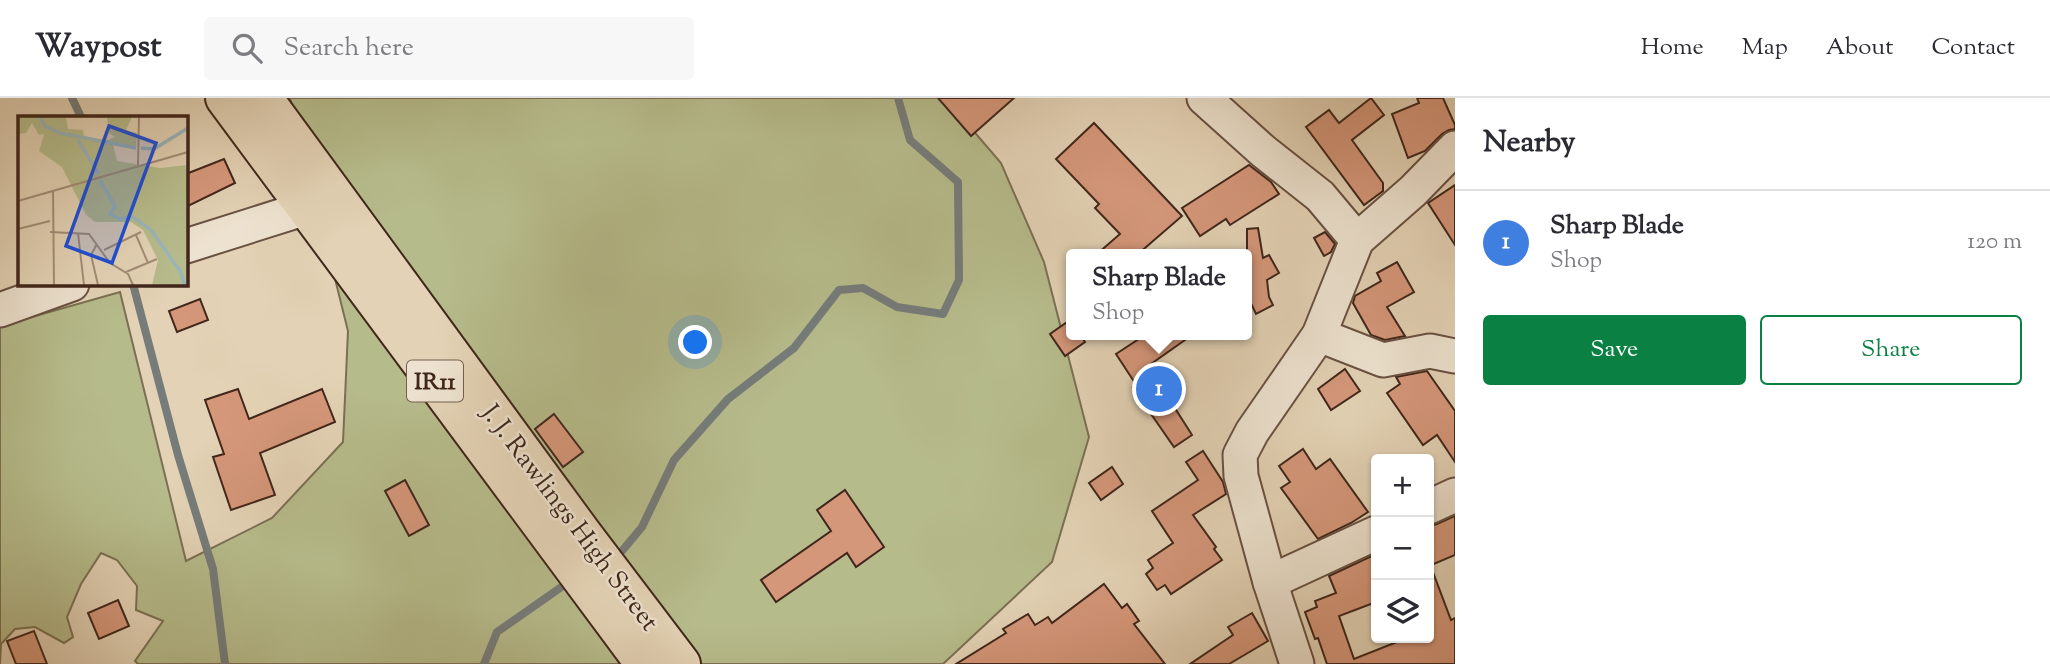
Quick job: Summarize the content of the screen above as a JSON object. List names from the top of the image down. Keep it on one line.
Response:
{"streets":{"main road":["IR11","J. J. Rawlings High Street"]},"page":{"header":"Waypost","search":"Search here","nav":["Home","Map","About","Contact"],"heading":"Nearby","list":[{"mark":"1","name":"Sharp Blade","note":"Shop","value":"120 m"}],"popup":["Sharp Blade","Shop"],"buttons":["Save","Share"],"pins":"1","map_buttons":["+","−"]}}
